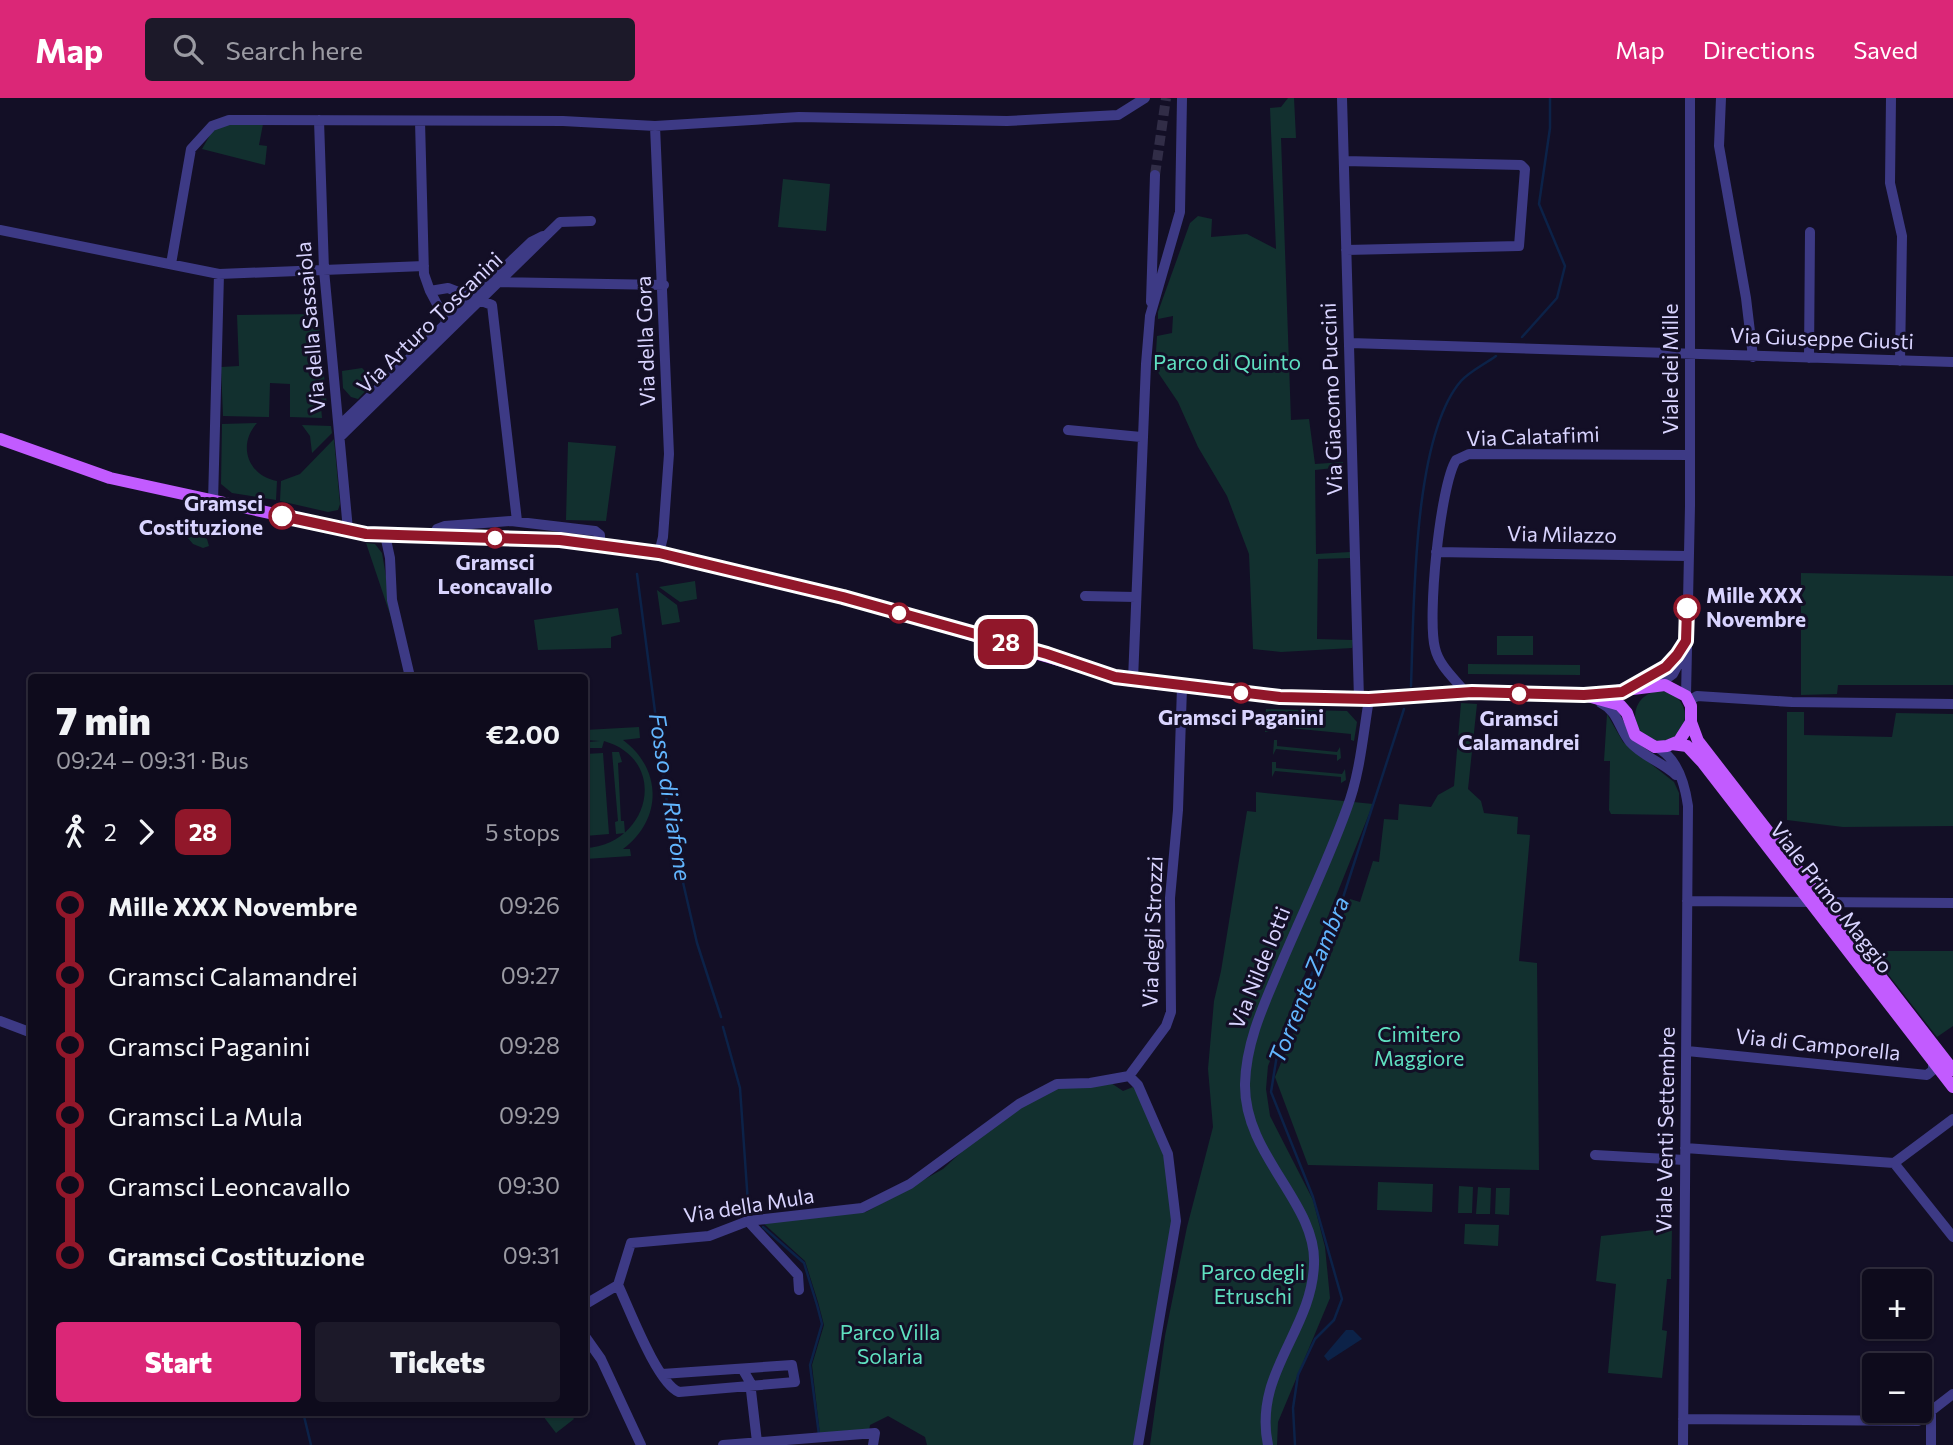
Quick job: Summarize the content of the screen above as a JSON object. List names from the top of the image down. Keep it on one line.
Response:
{"streets":{"main road":["Viale Primo Maggio"],"street":["Via Arturo Toscanini","Via della Sassaiola","Via Giuseppe Giusti","Via della Gora","Viale dei Mille","Via Giacomo Puccini","Via Calatafimi","Via Milazzo","Via degli Strozzi","Via Nilde Iotti","Via di Camporella","Viale Venti Settembre","Via della Mula"]},"crossings":[["Via Arturo Toscanini","Via della Sassaiola"],["Via Giuseppe Giusti","Viale dei Mille"],["Via Giuseppe Giusti","Via Giacomo Puccini"],["Viale dei Mille","Via Calatafimi"],["Viale dei Mille","Via Milazzo"],["Viale dei Mille","Viale Primo Maggio"],["Via Giacomo Puccini","Via Nilde Iotti"],["Via Calatafimi","Via Milazzo"],["Viale Primo Maggio","Via di Camporella"],["Via degli Strozzi","Via della Mula"],["Via di Camporella","Viale Venti Settembre"]],"water":["Fosso di Riafone","Torrente Zambra"],"parks":["Parco di Quinto","Cimitero Maggiore","Parco degli Etruschi","Parco Villa Solaria"],"places":["Gramsci Costituzione","Gramsci Leoncavallo","Mille XXX Novembre","Gramsci Paganini","Gramsci Calamandrei"],"lines":["bus line 28"],"page":{"header":"Map","search":"Search here","nav":["Map","Directions","Saved"],"on_map":"28","heading":["7 min","09:24 – 09:31 · Bus","€2.00"],"legs":["2","28","5 stops"],"list":[{"name":"Mille XXX Novembre","value":"09:26"},{"name":"Gramsci Calamandrei","value":"09:27"},{"name":"Gramsci Paganini","value":"09:28"},{"name":"Gramsci La Mula","value":"09:29"},{"name":"Gramsci Leoncavallo","value":"09:30"},{"name":"Gramsci Costituzione","value":"09:31"}],"map_buttons":["+","−"],"buttons":["Start","Tickets"]}}
